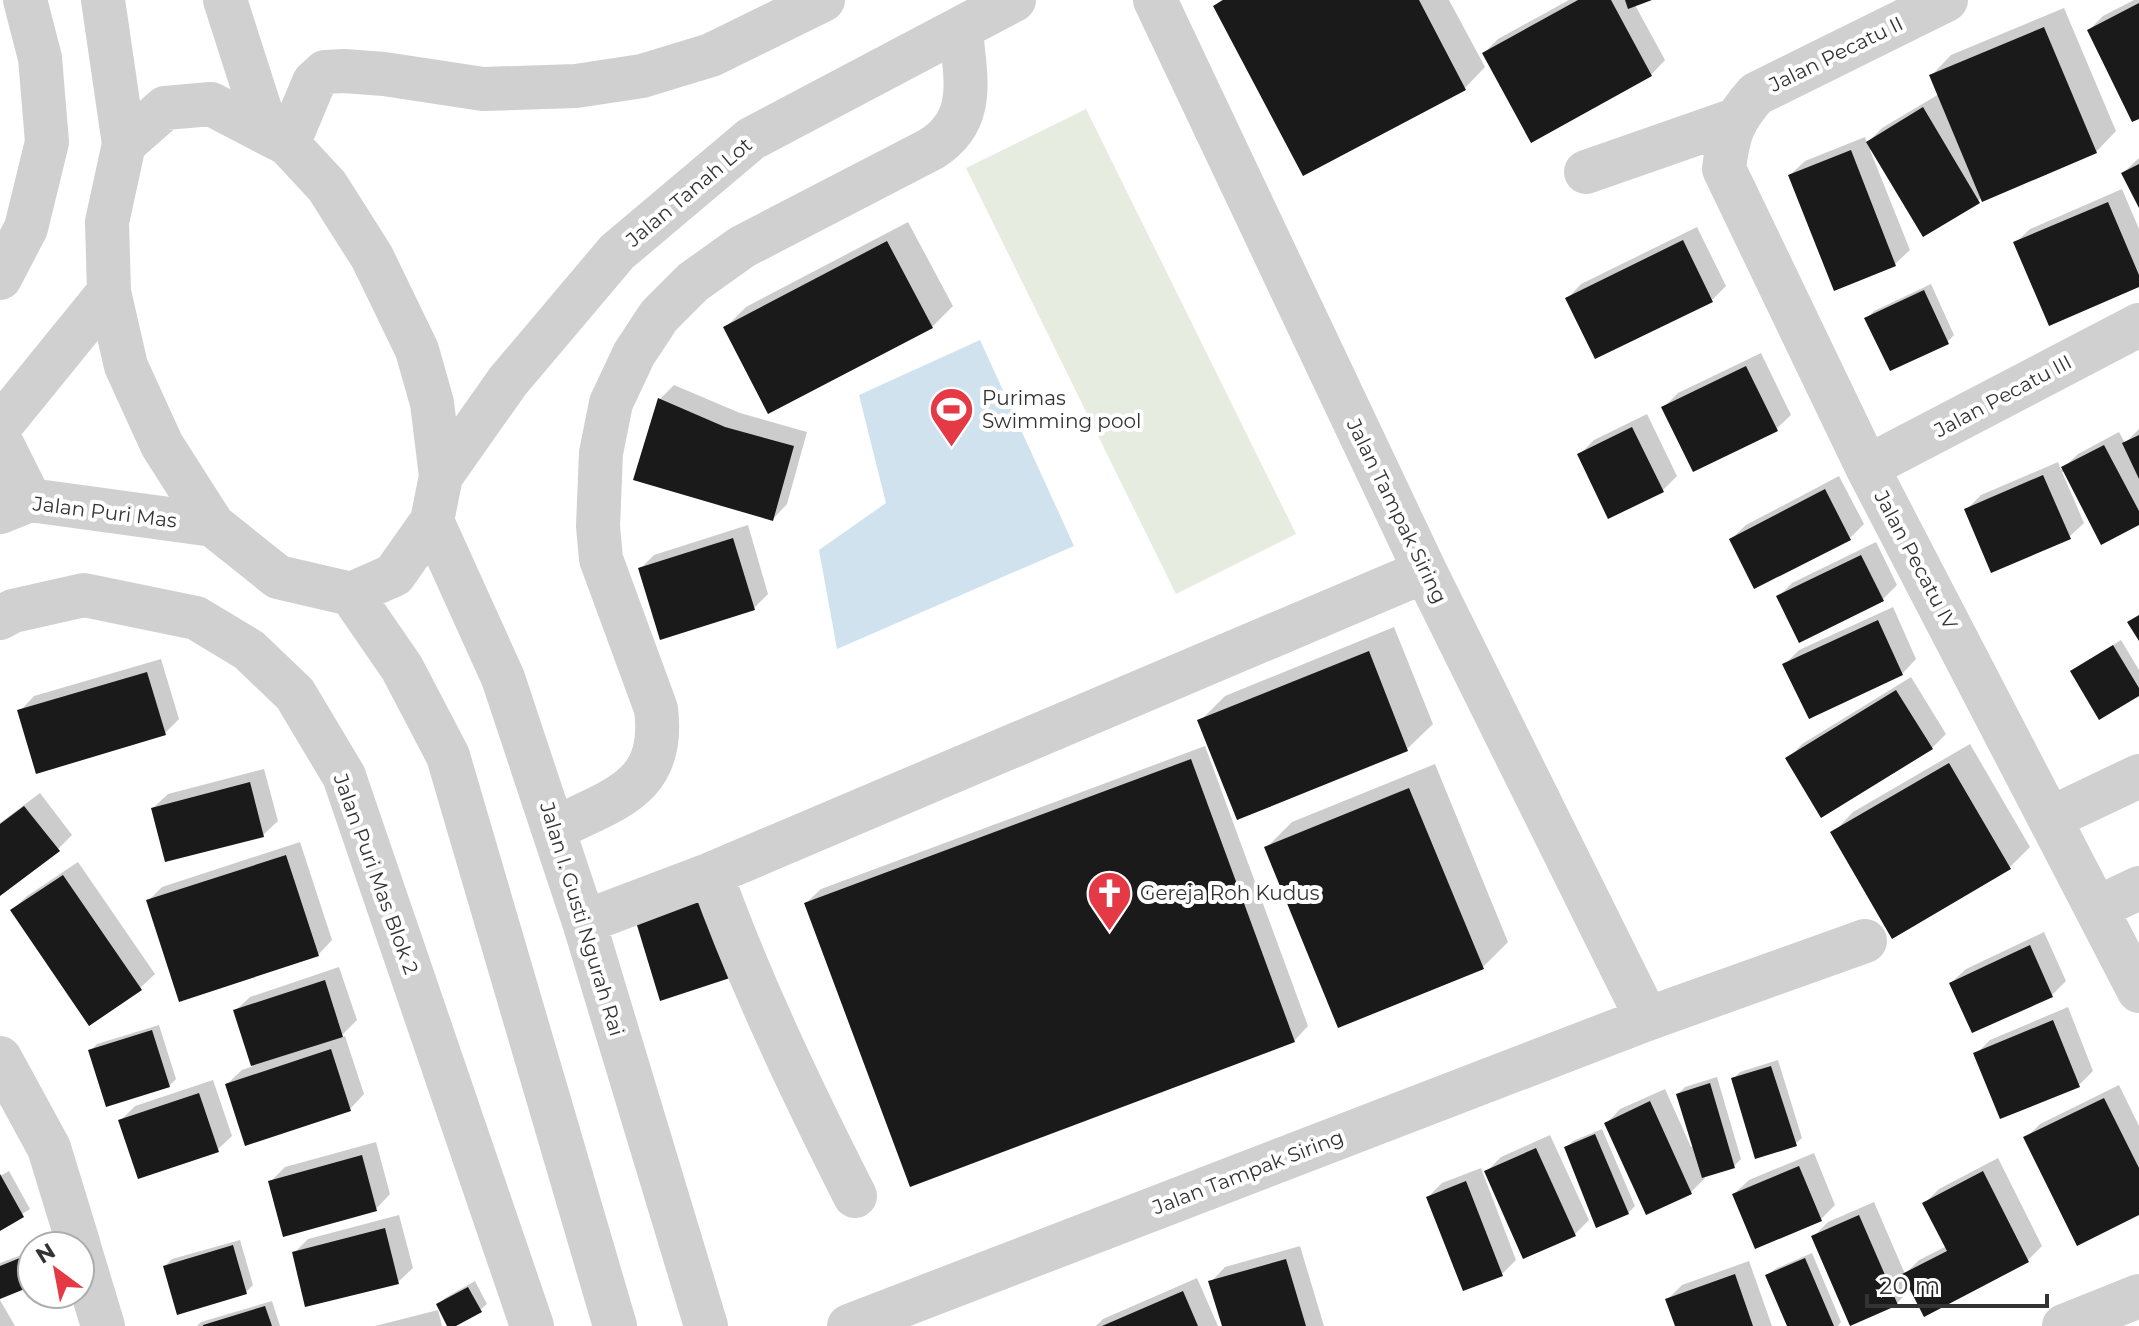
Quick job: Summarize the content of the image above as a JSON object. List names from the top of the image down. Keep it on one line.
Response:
{"streets":{"street":["Jalan Pecatu II","Jalan Tanah Lot","Jalan Pecatu III","Jalan Tampak Siring","Jalan Puri Mas","Jalan Pecatu IV","Jalan Puri Mas Blok 2","Jalan I. Gusti Ngurah Rai"]},"crossings":[["Jalan Pecatu II","Jalan Pecatu IV"],["Jalan Pecatu III","Jalan Pecatu IV"]],"places":{"sports":["Purimas Swimming pool"],"church":["Gereja Roh Kudus"]},"scale_bar":"20 m","north":"top left"}
